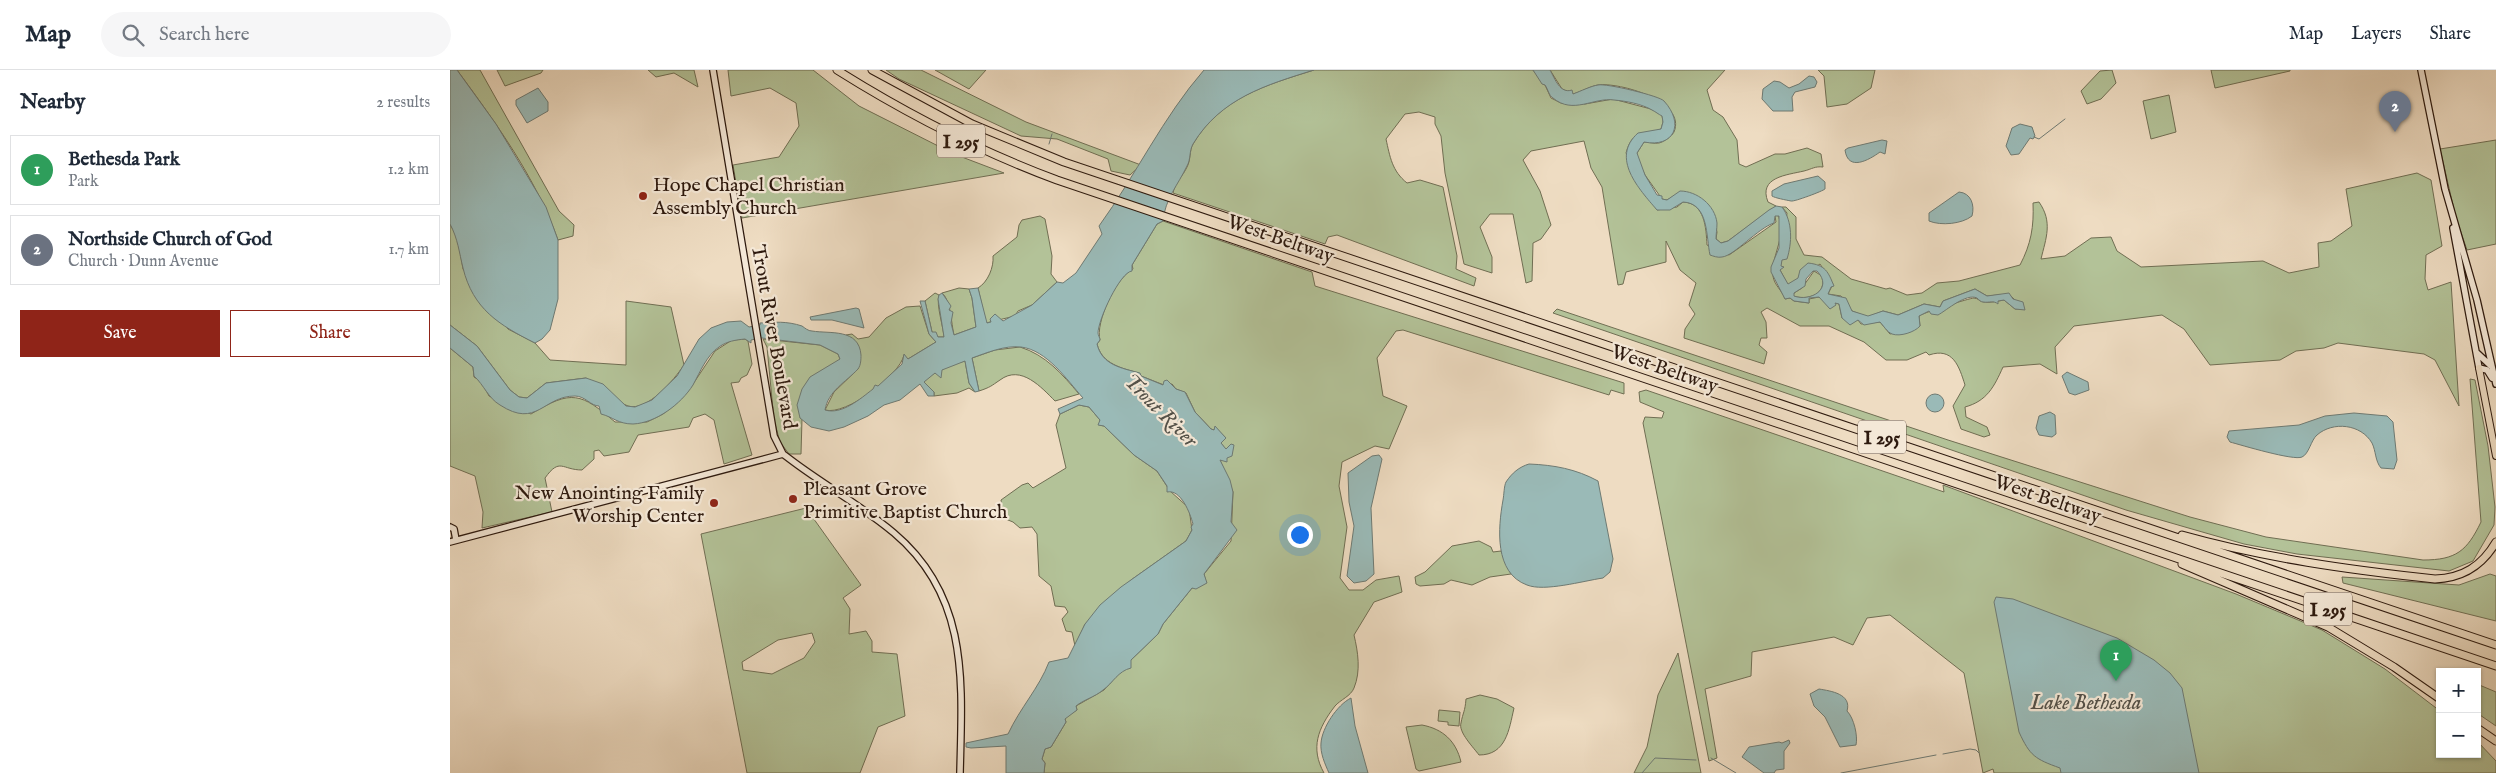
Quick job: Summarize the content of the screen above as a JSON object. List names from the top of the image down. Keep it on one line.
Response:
{"streets":{"highway":["I 295","West Beltway"],"street":["Trout River Boulevard"]},"water":["Trout River","Lake Bethesda"],"places":["Hope Chapel Christian Assembly Church","Pleasant Grove Primitive Baptist Church","New Anointing Family Worship Center"],"page":{"header":"Map","search":"Search here","nav":["Map","Layers","Share"],"heading":["Nearby","2 results"],"pins":["2","1"],"list":[{"mark":"1","name":"Bethesda Park","note":"Park","value":"1.2 km"},{"mark":"2","name":"Northside Church of God","note":"Church · Dunn Avenue","value":"1.7 km"}],"buttons":["Save","Share"],"map_buttons":["+","−"]}}
